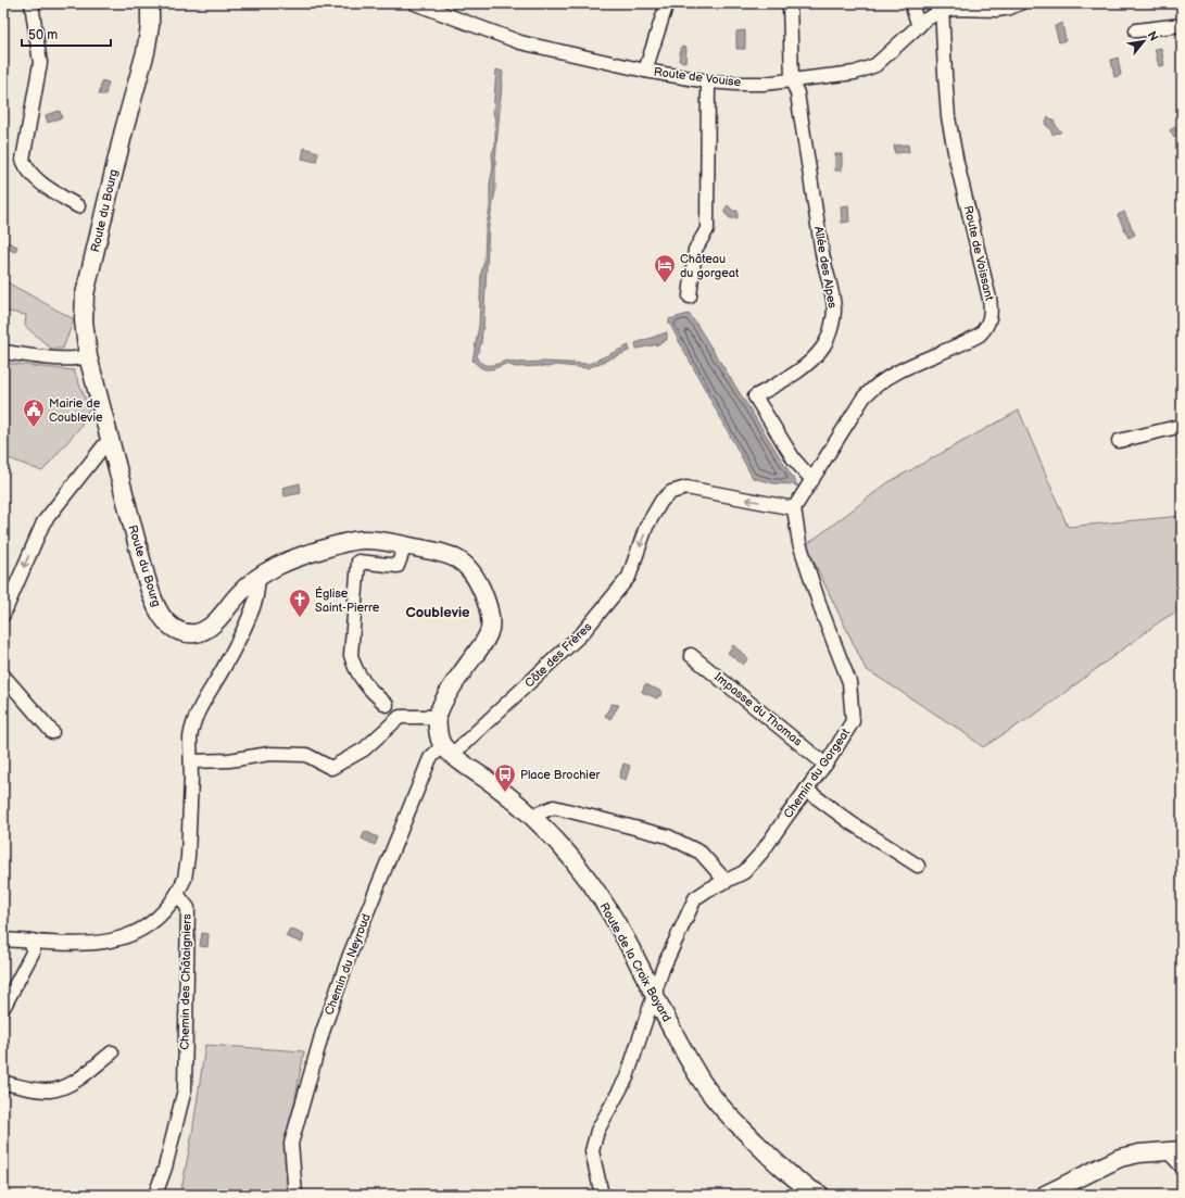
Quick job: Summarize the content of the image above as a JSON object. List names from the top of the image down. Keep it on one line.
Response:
{"streets":{"main road":["Route du Bourg","Route de la Croix Bayard"],"street":["Route de Vouise","Route de Voissant","Allée des Alpes","Côte des Frères","Impasse du Thomas","Chemin du Gorgeat","Chemin du Neyroud","Chemin des Châtaigniers"]},"crossings":[["Route de Vouise","Route de Voissant"],["Route de Vouise","Allée des Alpes"],["Route de Voissant","Allée des Alpes"],["Route de Voissant","Côte des Frères"],["Route de Voissant","Chemin du Gorgeat"],["Côte des Frères","Chemin du Gorgeat"],["Côte des Frères","Route de la Croix Bayard"],["Côte des Frères","Chemin du Neyroud"],["Impasse du Thomas","Chemin du Gorgeat"],["Chemin du Gorgeat","Route de la Croix Bayard"],["Route de la Croix Bayard","Chemin du Neyroud"]],"one_way":["Côte des Frères"],"districts":["Coublevie"],"places":{"hotel":["Château du gorgeat"],"public building":["Mairie de Coublevie"],"church":["Église Saint-Pierre"],"bus stop":["Place Brochier"]},"scale_bar":"50 m","north":"top right"}
